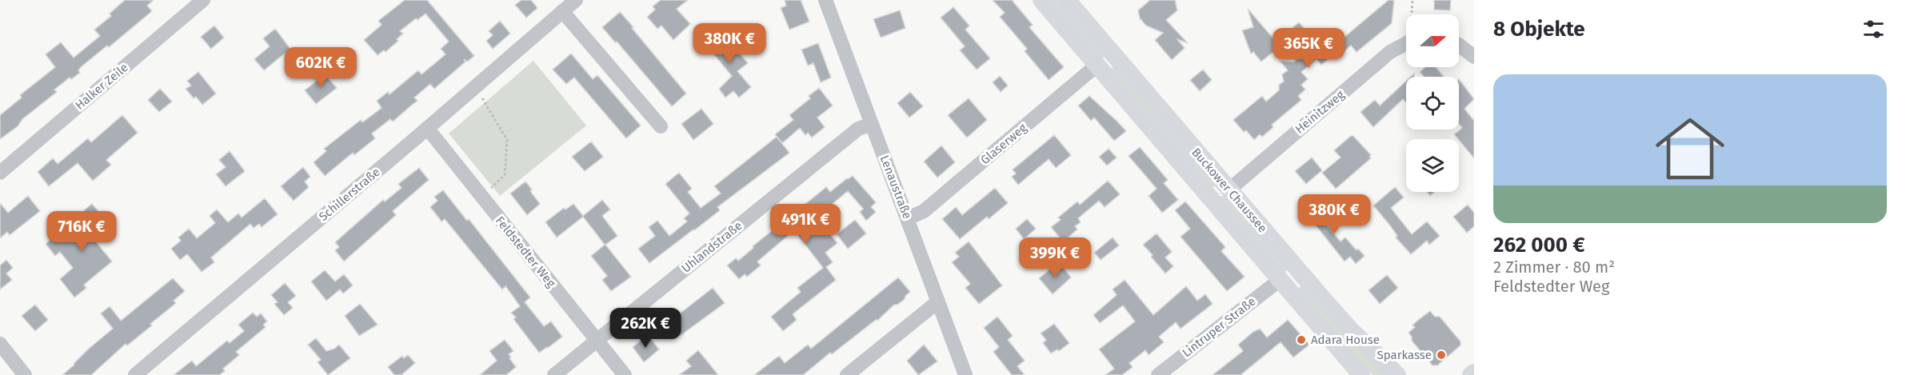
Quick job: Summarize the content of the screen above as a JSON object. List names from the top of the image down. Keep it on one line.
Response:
{"streets":{"main road":["Buckower Chaussee"],"street":["Halker Zeile","Heinitzweg","Glaserweg","Lenaustraße","Schillerstraße","Uhlandstraße","Feldstedter Weg","Lintruper Straße"]},"crossings":[["Heinitzweg","Buckower Chaussee"],["Glaserweg","Lenaustraße"],["Glaserweg","Buckower Chaussee"],["Lenaustraße","Uhlandstraße"],["Buckower Chaussee","Lintruper Straße"],["Schillerstraße","Feldstedter Weg"],["Uhlandstraße","Feldstedter Weg"]],"places":["Adara House","Sparkasse"],"north":"right","page":{"heading":"8 Objekte","price":["380K €","365K €","602K €","380K €","491K €","716K €","399K €","262K €"],"list":[{"name":"262 000 €","note":"2 Zimmer · 80 m² · Feldstedter Weg"}]}}
